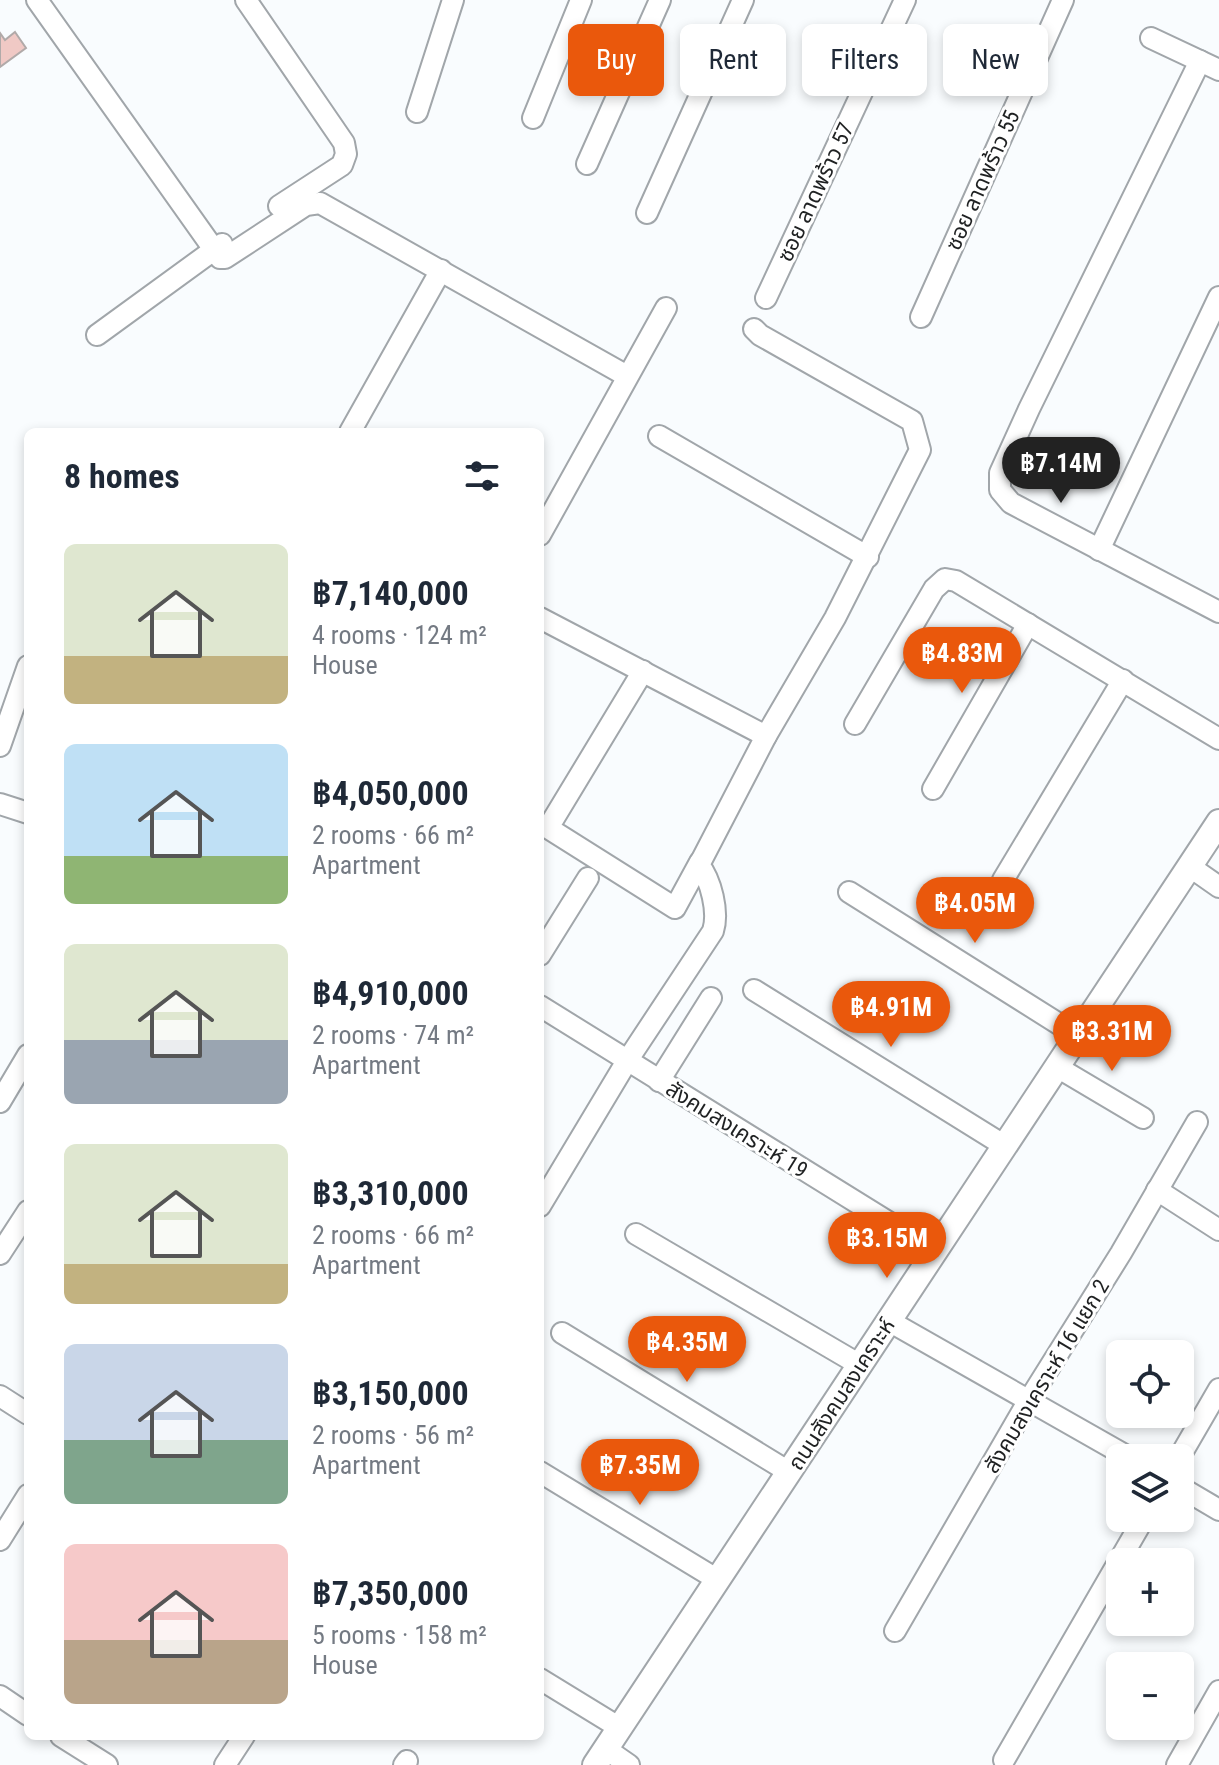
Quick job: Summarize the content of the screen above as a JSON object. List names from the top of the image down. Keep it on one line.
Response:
{"streets":{"main road":["ถนนสังคมสงเคราะห์"],"street":["ซอย ลาดพร้าว 55","ซอย ลาดพร้าว 57","สังคมสงเคราะห์ 19","สังคมสงเคราะห์ 16 แยก 2"]},"crossings":[["สังคมสงเคราะห์ 19","ถนนสังคมสงเคราะห์"]],"page":{"chip":["Buy","Rent","Filters","New"],"heading":"8 homes","price":["฿7.14M","฿4.83M","฿4.05M","฿4.91M","฿3.31M","฿3.15M","฿4.35M","฿7.35M"],"list":[{"name":"฿7,140,000","note":"4 rooms · 124 m² · House"},{"name":"฿4,050,000","note":"2 rooms · 66 m² · Apartment"},{"name":"฿4,910,000","note":"2 rooms · 74 m² · Apartment"},{"name":"฿3,310,000","note":"2 rooms · 66 m² · Apartment"},{"name":"฿3,150,000","note":"2 rooms · 56 m² · Apartment"},{"name":"฿7,350,000","note":"5 rooms · 158 m² · House"}],"map_buttons":["+","−"]}}
